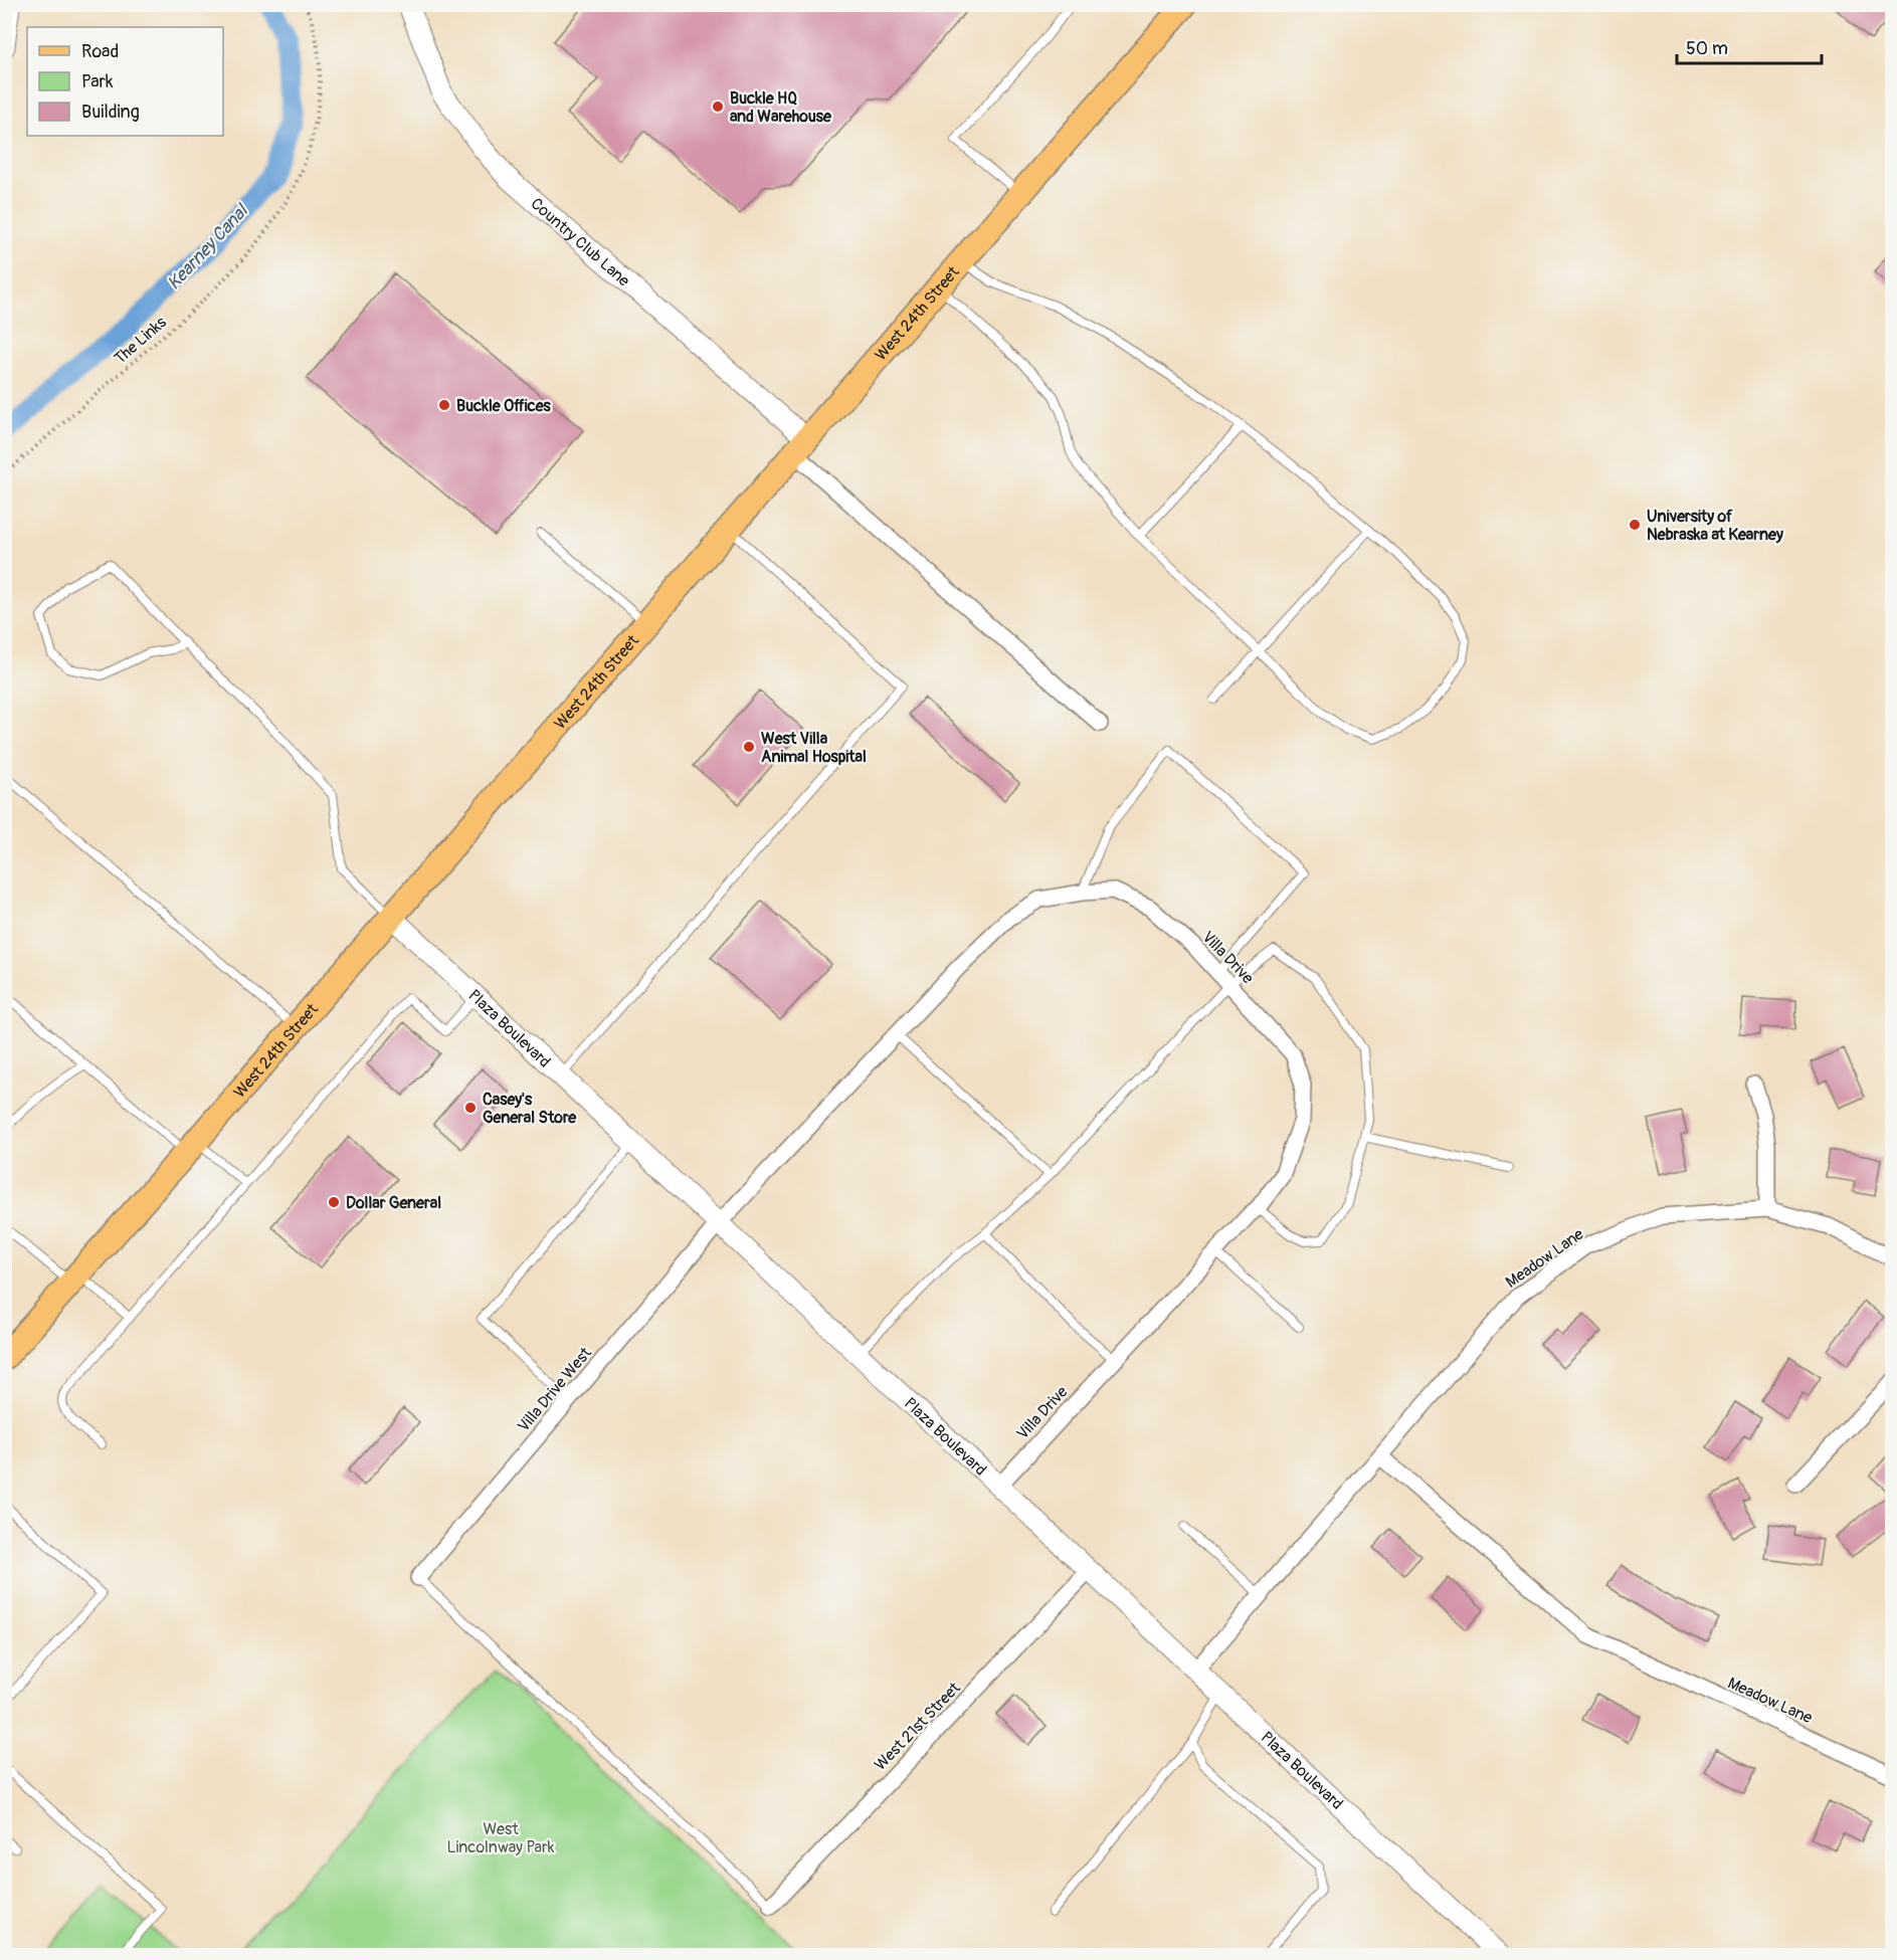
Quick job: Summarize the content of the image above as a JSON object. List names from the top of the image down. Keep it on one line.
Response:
{"streets":{"main road":["West 24th Street"],"street":["Country Club Lane","Villa Drive","Plaza Boulevard","Meadow Lane","Villa Drive West","West 21st Street"],"path":["The Links"]},"crossings":[["Country Club Lane","West 24th Street"],["West 24th Street","Plaza Boulevard"],["Villa Drive","Plaza Boulevard"],["Villa Drive","Villa Drive West"],["Plaza Boulevard","Meadow Lane"],["Plaza Boulevard","Villa Drive West"],["Plaza Boulevard","West 21st Street"]],"water":["Kearney Canal"],"parks":["West Lincolnway Park"],"places":["Buckle HQ and Warehouse","Buckle Offices","University of Nebraska at Kearney","West Villa Animal Hospital","Casey's General Store","Dollar General"],"legend":["Road","Park","Building"],"scale_bar":"50 m"}
